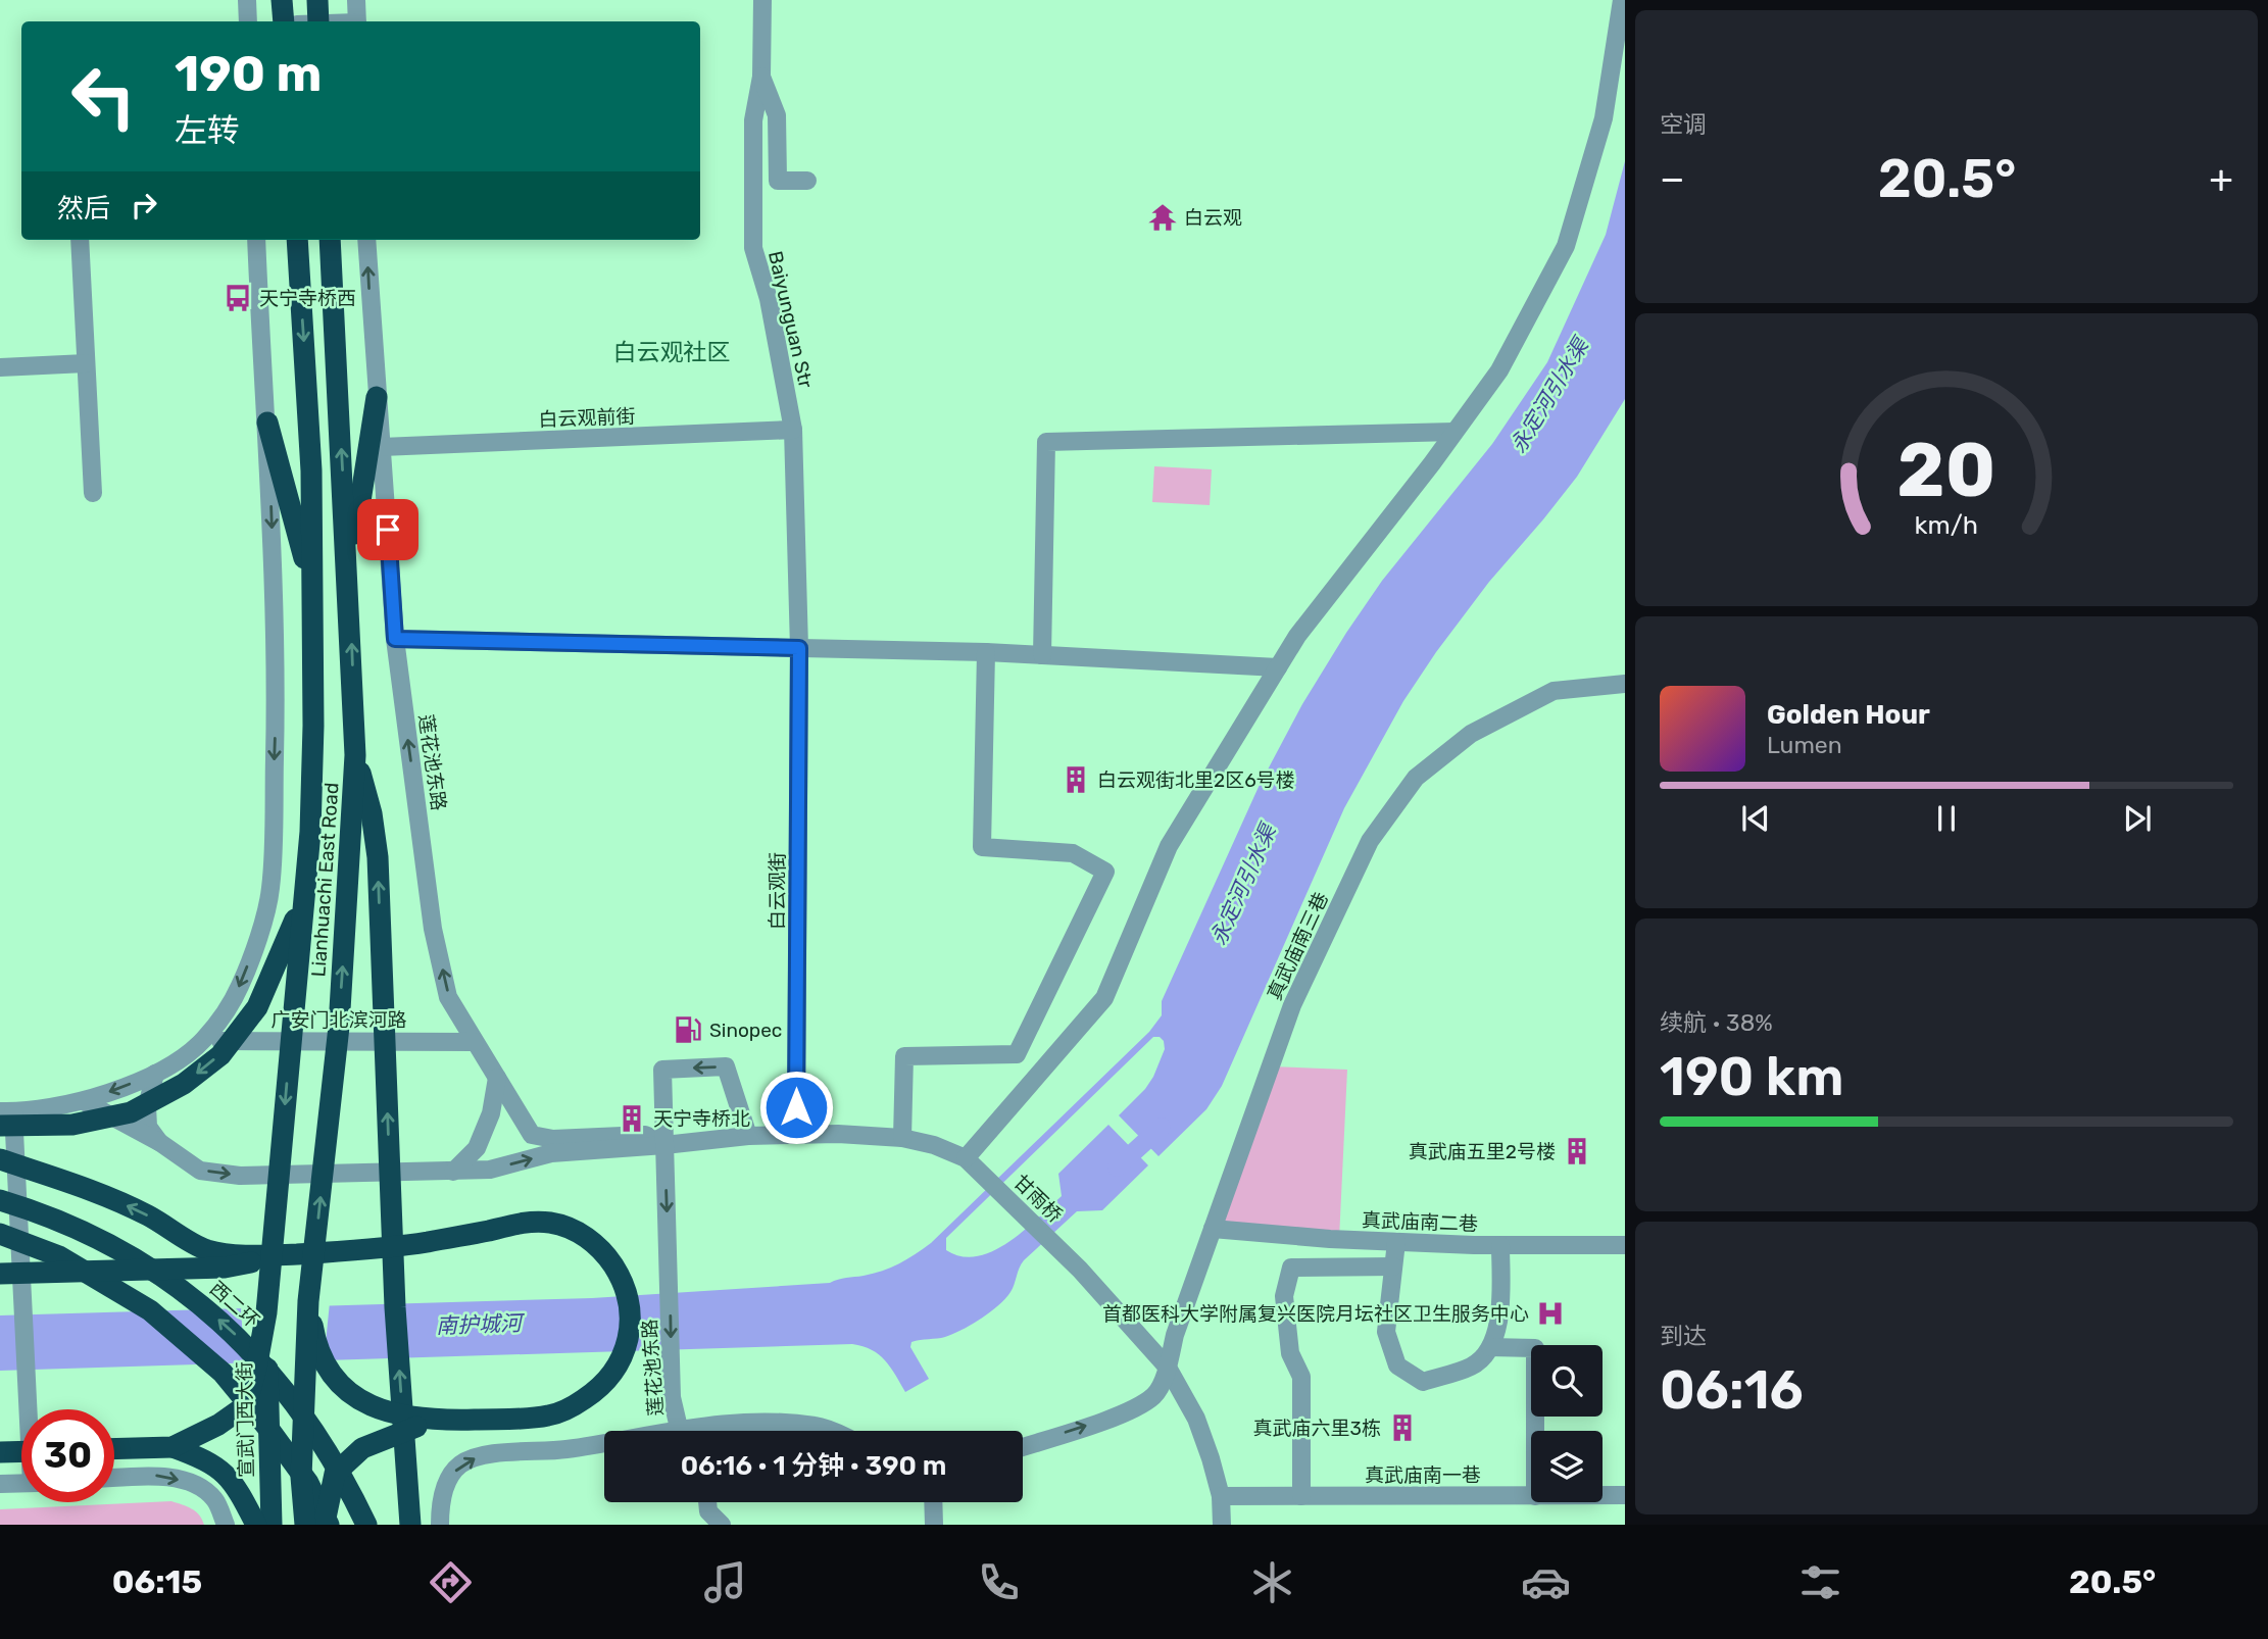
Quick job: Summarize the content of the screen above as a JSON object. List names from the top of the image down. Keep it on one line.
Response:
{"streets":{"highway":["Lianhuachi East Road","西二环","宣武门西大街"],"street":["Baiyunguan Str","白云观前街","莲花池东路","白云观街","真武庙南三巷","广安门北滨河路","甘雨桥","真武庙南二巷","真武庙南一巷"]},"crossings":[["Baiyunguan Str","白云观前街"],["Baiyunguan Str","白云观街"],["白云观前街","莲花池东路"],["莲花池东路","广安门北滨河路"],["Lianhuachi East Road","宣武门西大街"],["真武庙南三巷","甘雨桥"],["真武庙南三巷","真武庙南二巷"],["甘雨桥","真武庙南一巷"]],"districts":["白云观社区"],"water":["永定河引水渠","南护城河"],"places":{"temple":["白云观"],"bus stop":["天宁寺桥西"],"building":["白云观街北里2区6号楼","天宁寺桥北","真武庙五里2号楼","真武庙六里3栋"],"fuel station":["Sinopec"],"hospital":["首都医科大学附属复兴医院月坛社区卫生服务中心"]},"page":{"tile":["空调",["续航 · 38%","190 km"],["到达","06:16"]],"turn":["190 m","左转"],"heat":["−","20.5°","+"],"then":"然后","song":["Golden Hour","Lumen"],"limit":"30","trip":"06:16 · 1 分钟 · 390 m","tabs":["06:15","20.5°"],"gauge":["20","km/h"]}}
